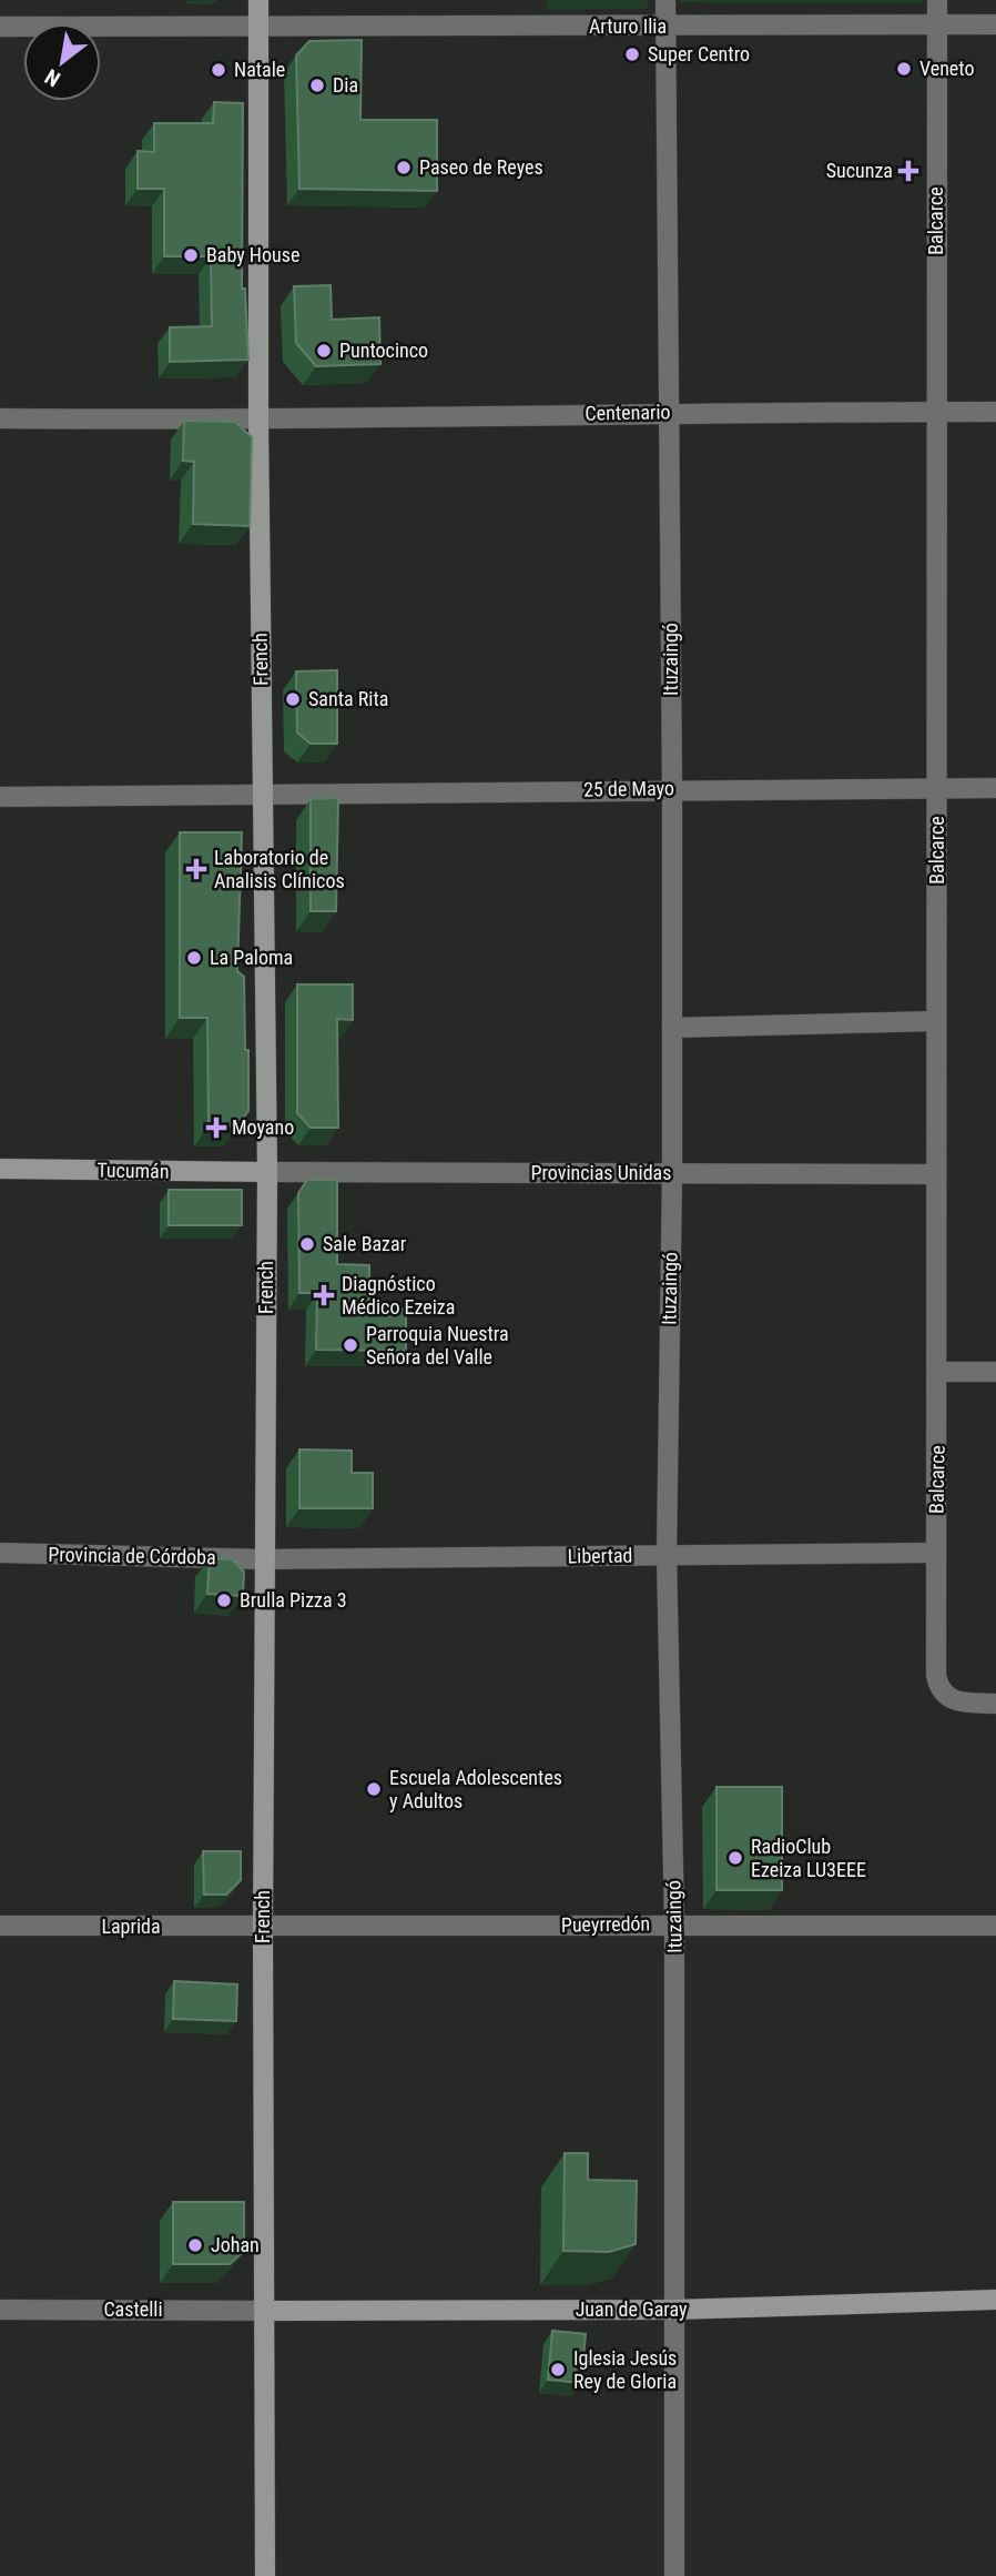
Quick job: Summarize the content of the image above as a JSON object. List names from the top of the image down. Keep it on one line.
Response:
{"streets":{"street":["Arturo Ilia","Balcarce","Centenario","French","Ituzaingó","25 de Mayo","Tucumán","Provincias Unidas","Provincia de Córdoba","Libertad","Pueyrredón","Laprida","Castelli","Juan de Garay"]},"crossings":[["Arturo Ilia","Balcarce"],["Arturo Ilia","French"],["Arturo Ilia","Ituzaingó"],["Balcarce","Centenario"],["Balcarce","25 de Mayo"],["Balcarce","Provincias Unidas"],["Balcarce","Libertad"],["Centenario","French"],["Centenario","Ituzaingó"],["French","25 de Mayo"],["French","Tucumán"],["French","Provincias Unidas"],["French","Provincia de Córdoba"],["French","Libertad"],["French","Pueyrredón"],["French","Laprida"],["French","Castelli"],["French","Juan de Garay"],["Ituzaingó","25 de Mayo"],["Ituzaingó","Provincias Unidas"],["Ituzaingó","Libertad"],["Ituzaingó","Pueyrredón"],["Ituzaingó","Juan de Garay"],["Tucumán","Provincias Unidas"],["Provincia de Córdoba","Libertad"],["Pueyrredón","Laprida"],["Castelli","Juan de Garay"]],"places":{"other":["Super Centro","Veneto","Natale","Dia","Paseo de Reyes","Baby House","Puntocinco","Santa Rita","La Paloma","Sale Bazar","Parroquia Nuestra Señora del Valle","Brulla Pizza 3","Escuela Adolescentes y Adultos","RadioClub Ezeiza LU3EEE","Johan","Iglesia Jesús Rey de Gloria"],"health":["Sucunza","Laboratorio de Analisis Clínicos","Moyano","Diagnóstico Médico Ezeiza"]},"north":"bottom left"}
